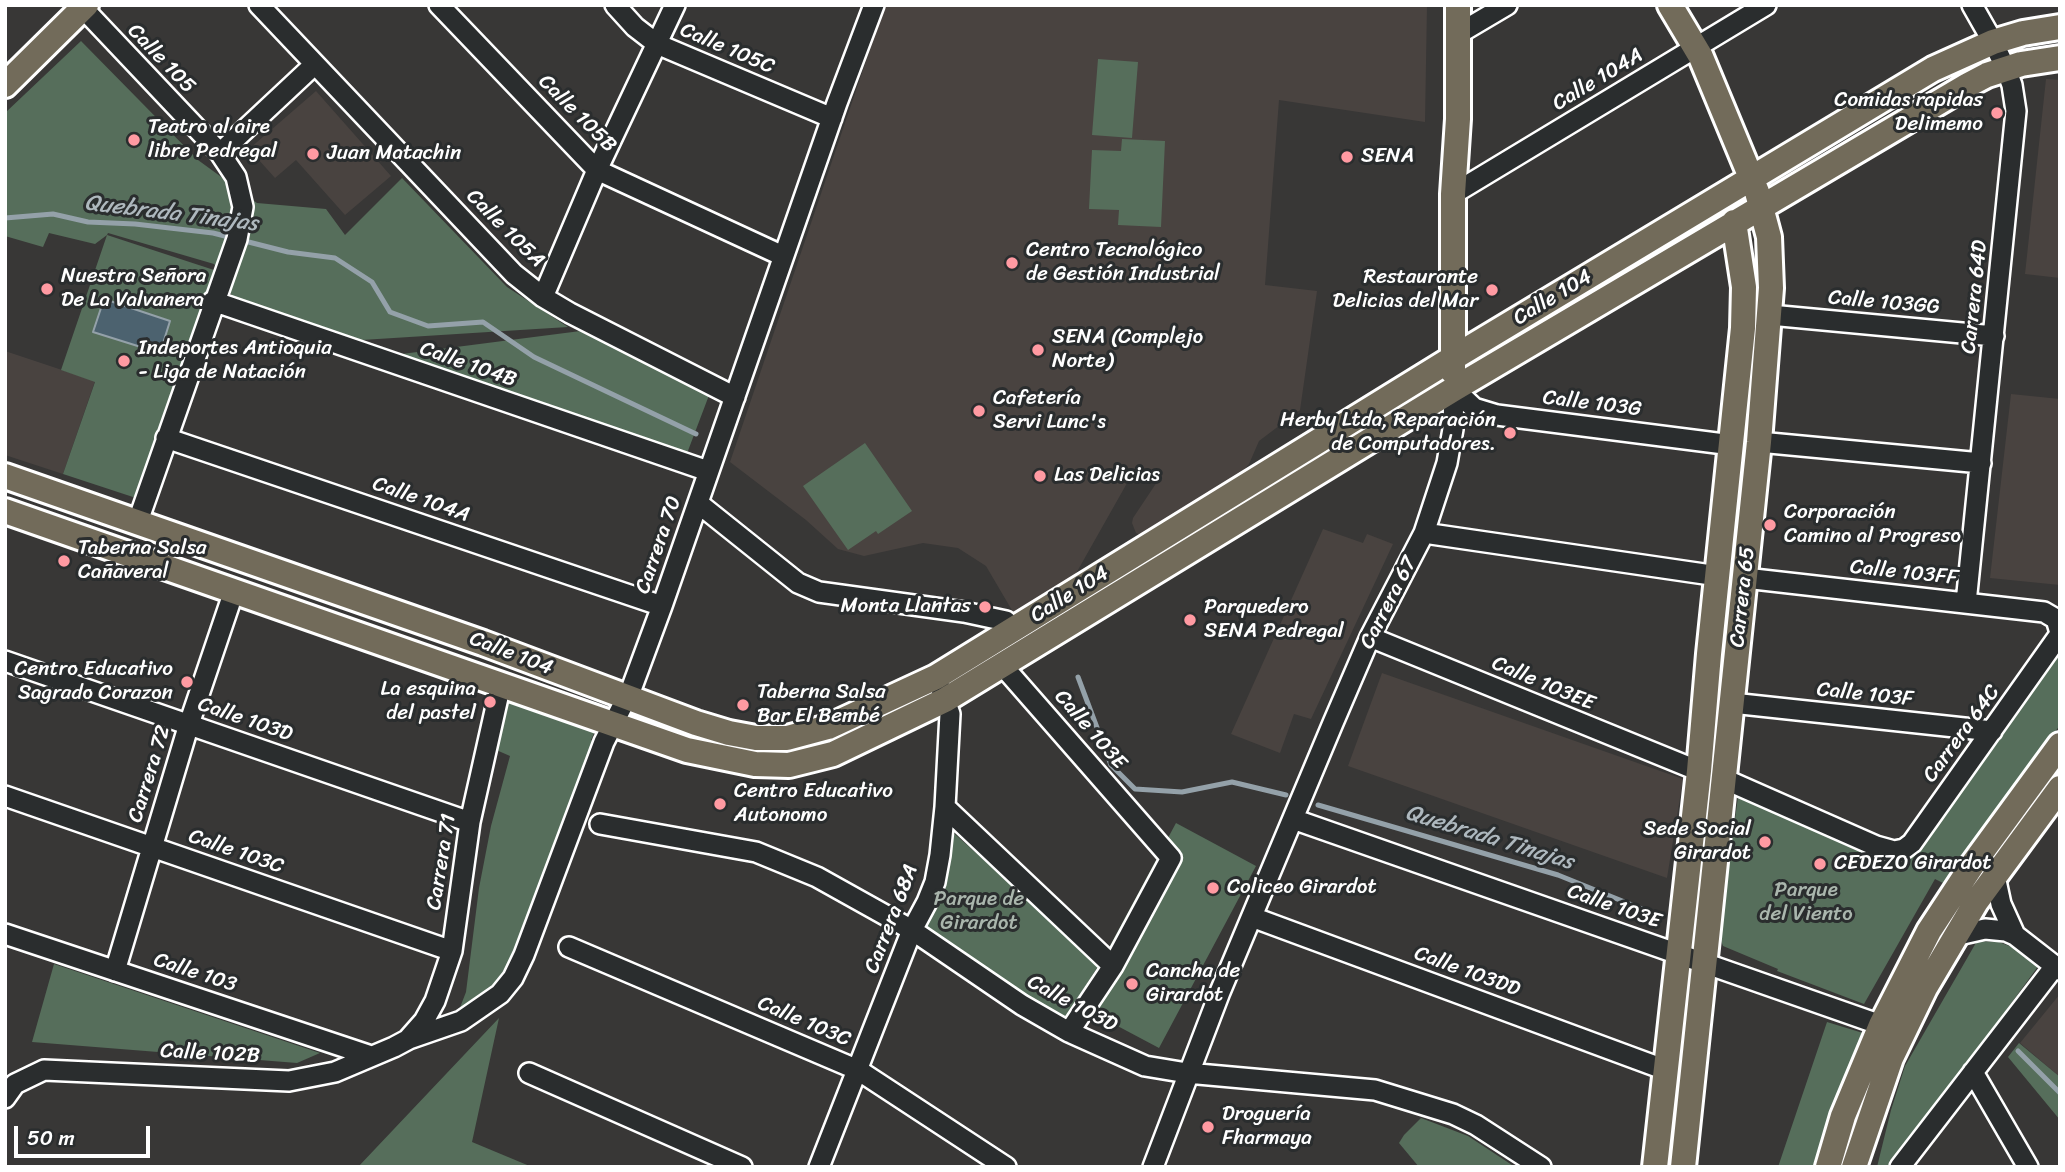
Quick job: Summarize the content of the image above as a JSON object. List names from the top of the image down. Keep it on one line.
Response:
{"streets":{"main road":["Calle 104","Carrera 65","Carrera 67"],"street":["Calle 105C","Calle 105","Calle 104A","Calle 105B","Calle 105A","Carrera 64D","Calle 103GG","Calle 104B","Calle 103G","Carrera 70","Calle 103FF","Calle 103EE","Calle 103F","Calle 103D","Calle 103E","Carrera 64C","Carrera 72","Calle 103C","Carrera 71","Carrera 68A","Calle 103DD","Calle 103","Calle 102B"]},"crossings":[["Calle 105C","Carrera 70"],["Calle 105","Calle 104B"],["Calle 104A","Carrera 70"],["Calle 104A","Carrera 65"],["Calle 104A","Carrera 67"],["Calle 105B","Carrera 70"],["Calle 105A","Carrera 70"],["Carrera 64D","Calle 104"],["Carrera 64D","Calle 103GG"],["Carrera 64D","Calle 103FF"],["Calle 104","Calle 103G"],["Calle 104","Carrera 70"],["Calle 104","Carrera 65"],["Calle 104","Carrera 67"],["Calle 104","Calle 103E"],["Calle 104","Carrera 72"],["Calle 104","Carrera 71"],["Calle 104","Carrera 68A"],["Calle 103GG","Carrera 65"],["Calle 104B","Carrera 70"],["Calle 103G","Carrera 65"],["Calle 103G","Carrera 67"],["Carrera 70","Carrera 71"],["Carrera 70","Calle 102B"],["Calle 103FF","Carrera 65"],["Calle 103FF","Carrera 64C"],["Carrera 65","Calle 103EE"],["Carrera 65","Calle 103F"],["Carrera 65","Calle 103E"],["Carrera 65","Carrera 64C"],["Carrera 65","Calle 103DD"],["Carrera 67","Calle 103EE"],["Carrera 67","Calle 103D"],["Carrera 67","Calle 103E"],["Carrera 67","Calle 103DD"],["Calle 103F","Carrera 64C"],["Calle 103D","Carrera 72"],["Calle 103D","Carrera 71"],["Calle 103D","Carrera 68A"],["Carrera 72","Calle 103C"],["Carrera 72","Calle 103"],["Calle 103C","Carrera 71"],["Calle 103C","Carrera 68A"],["Carrera 71","Calle 102B"],["Calle 103","Calle 102B"]],"water":["Quebrada Tinajas"],"parks":["Parque del Viento","Parque de Girardot"],"places":["Comidas rapidas Delimemo","Teatro al aire libre Pedregal","Juan Matachin","SENA","Centro Tecnológico de Gestión Industrial","Nuestra Señora De La Valvanera","Restaurante Delicias del Mar","SENA (Complejo Norte)","Indeportes Antioquia - Liga de Natación","Cafetería Servi Lunc's","Herby Ltda, Reparación de Computadores.","Las Delicias","Corporación Camino al Progreso","Taberna Salsa Cañaveral","Monta Llantas","Parquedero SENA Pedregal","Centro Educativo Sagrado Corazon","La esquina del pastel","Taberna Salsa Bar El Bembé","Centro Educativo Autonomo","Sede Social Girardot","CEDEZO Girardot","Coliceo Girardot","Cancha de Girardot","Droguería Fharmaya"],"scale_bar":"50 m"}
